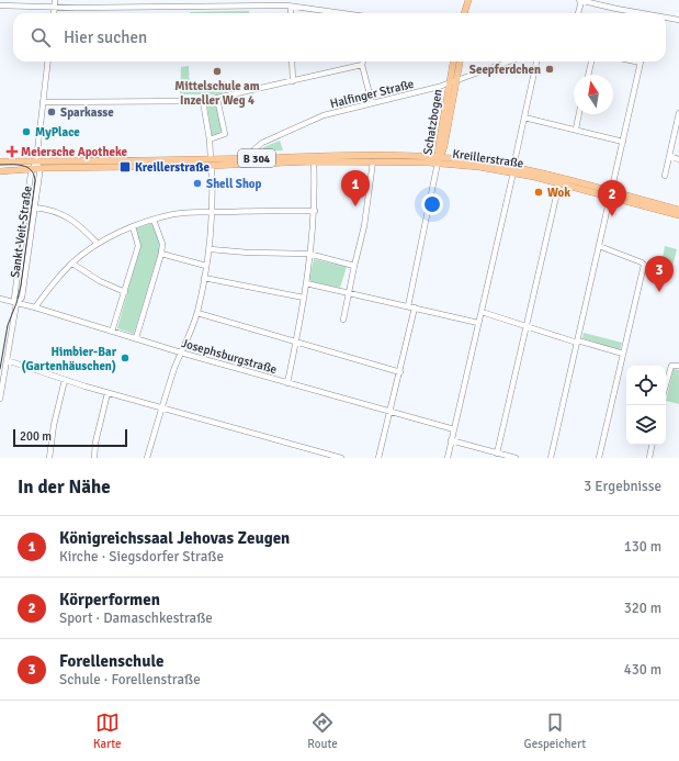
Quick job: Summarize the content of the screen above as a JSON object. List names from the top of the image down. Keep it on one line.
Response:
{"streets":{"main road":["Schatzbogen","B 304","Kreillerstraße"],"street":["Halfinger Straße","Sankt-Veit-Straße","Josephsburgstraße"]},"crossings":[["Halfinger Straße","Schatzbogen"],["Halfinger Straße","Kreillerstraße"],["Schatzbogen","Kreillerstraße"],["Kreillerstraße","Sankt-Veit-Straße"],["Sankt-Veit-Straße","Josephsburgstraße"]],"places":{"other":["Seepferdchen","Mittelschule am Inzeller Weg 4","Sparkasse","MyPlace","Shell Shop","Wok","Himbier-Bar (Gartenhäuschen)"],"health":["Meiersche Apotheke"],"transit":["Kreillerstraße"]},"scale_bar":"200 m","north":"top","page":{"search":"Hier suchen","pins":["1","2","3"],"scale":"200 m","heading":["In der Nähe","3 Ergebnisse"],"list":[{"mark":"1","name":"Königreichssaal Jehovas Zeugen","note":"Kirche · Siegsdorfer Straße","value":"130 m"},{"mark":"2","name":"Körperformen","note":"Sport · Damaschkestraße","value":"320 m"},{"mark":"3","name":"Forellenschule","note":"Schule · Forellenstraße","value":"430 m"}],"nav":["Karte","Route","Gespeichert"]}}
